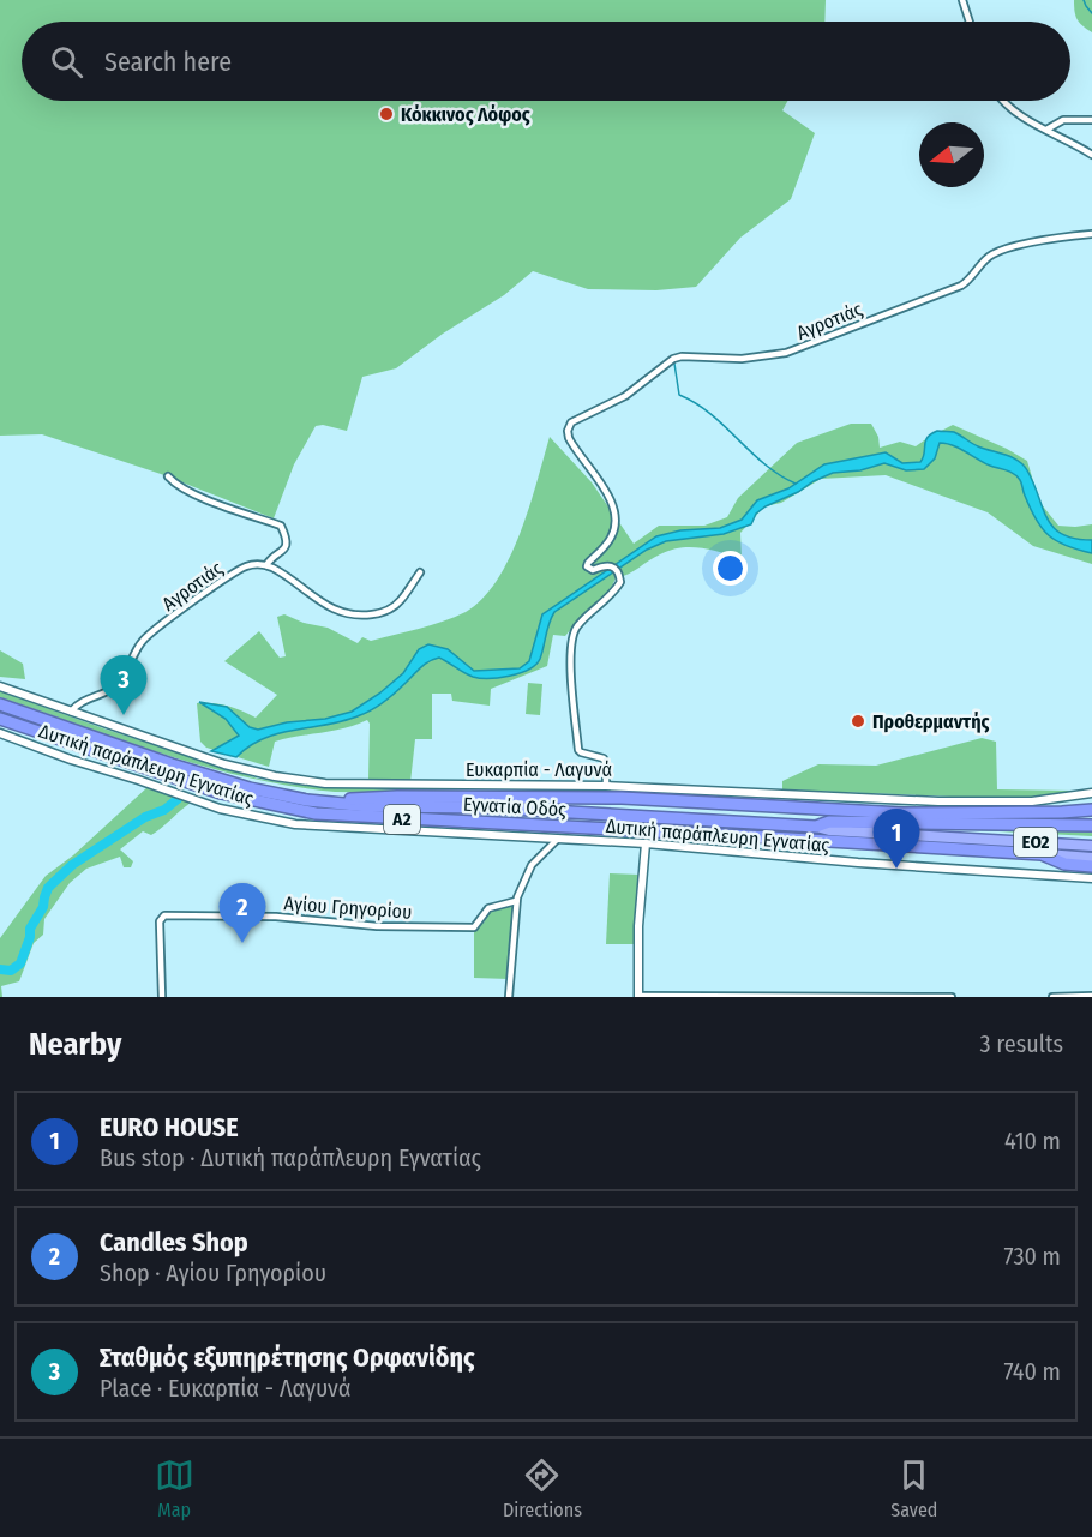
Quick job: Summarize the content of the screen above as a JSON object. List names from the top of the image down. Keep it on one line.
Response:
{"streets":{"highway":["Εγνατία Οδός","Α2","ΕΟ2"],"street":["Αγροτιάς","Δυτική παράπλευρη Εγνατίας","Ευκαρπία - Λαγυνά","Αγίου Γρηγορίου"]},"crossings":[["Αγροτιάς","Ευκαρπία - Λαγυνά"],["Εγνατία Οδός","Α2"],["Εγνατία Οδός","ΕΟ2"],["Α2","ΕΟ2"]],"places":["Κόκκινος Λόφος","Προθερμαντής"],"north":"left","page":{"search":"Search here","pins":["3","1","2"],"heading":["Nearby","3 results"],"list":[{"mark":"1","name":"EURO HOUSE","note":"Bus stop · Δυτική παράπλευρη Εγνατίας","value":"410 m"},{"mark":"2","name":"Candles Shop","note":"Shop · Αγίου Γρηγορίου","value":"730 m"},{"mark":"3","name":"Σταθμός εξυπηρέτησης Ορφανίδης","note":"Place · Ευκαρπία - Λαγυνά","value":"740 m"}],"nav":["Map","Directions","Saved"]}}
